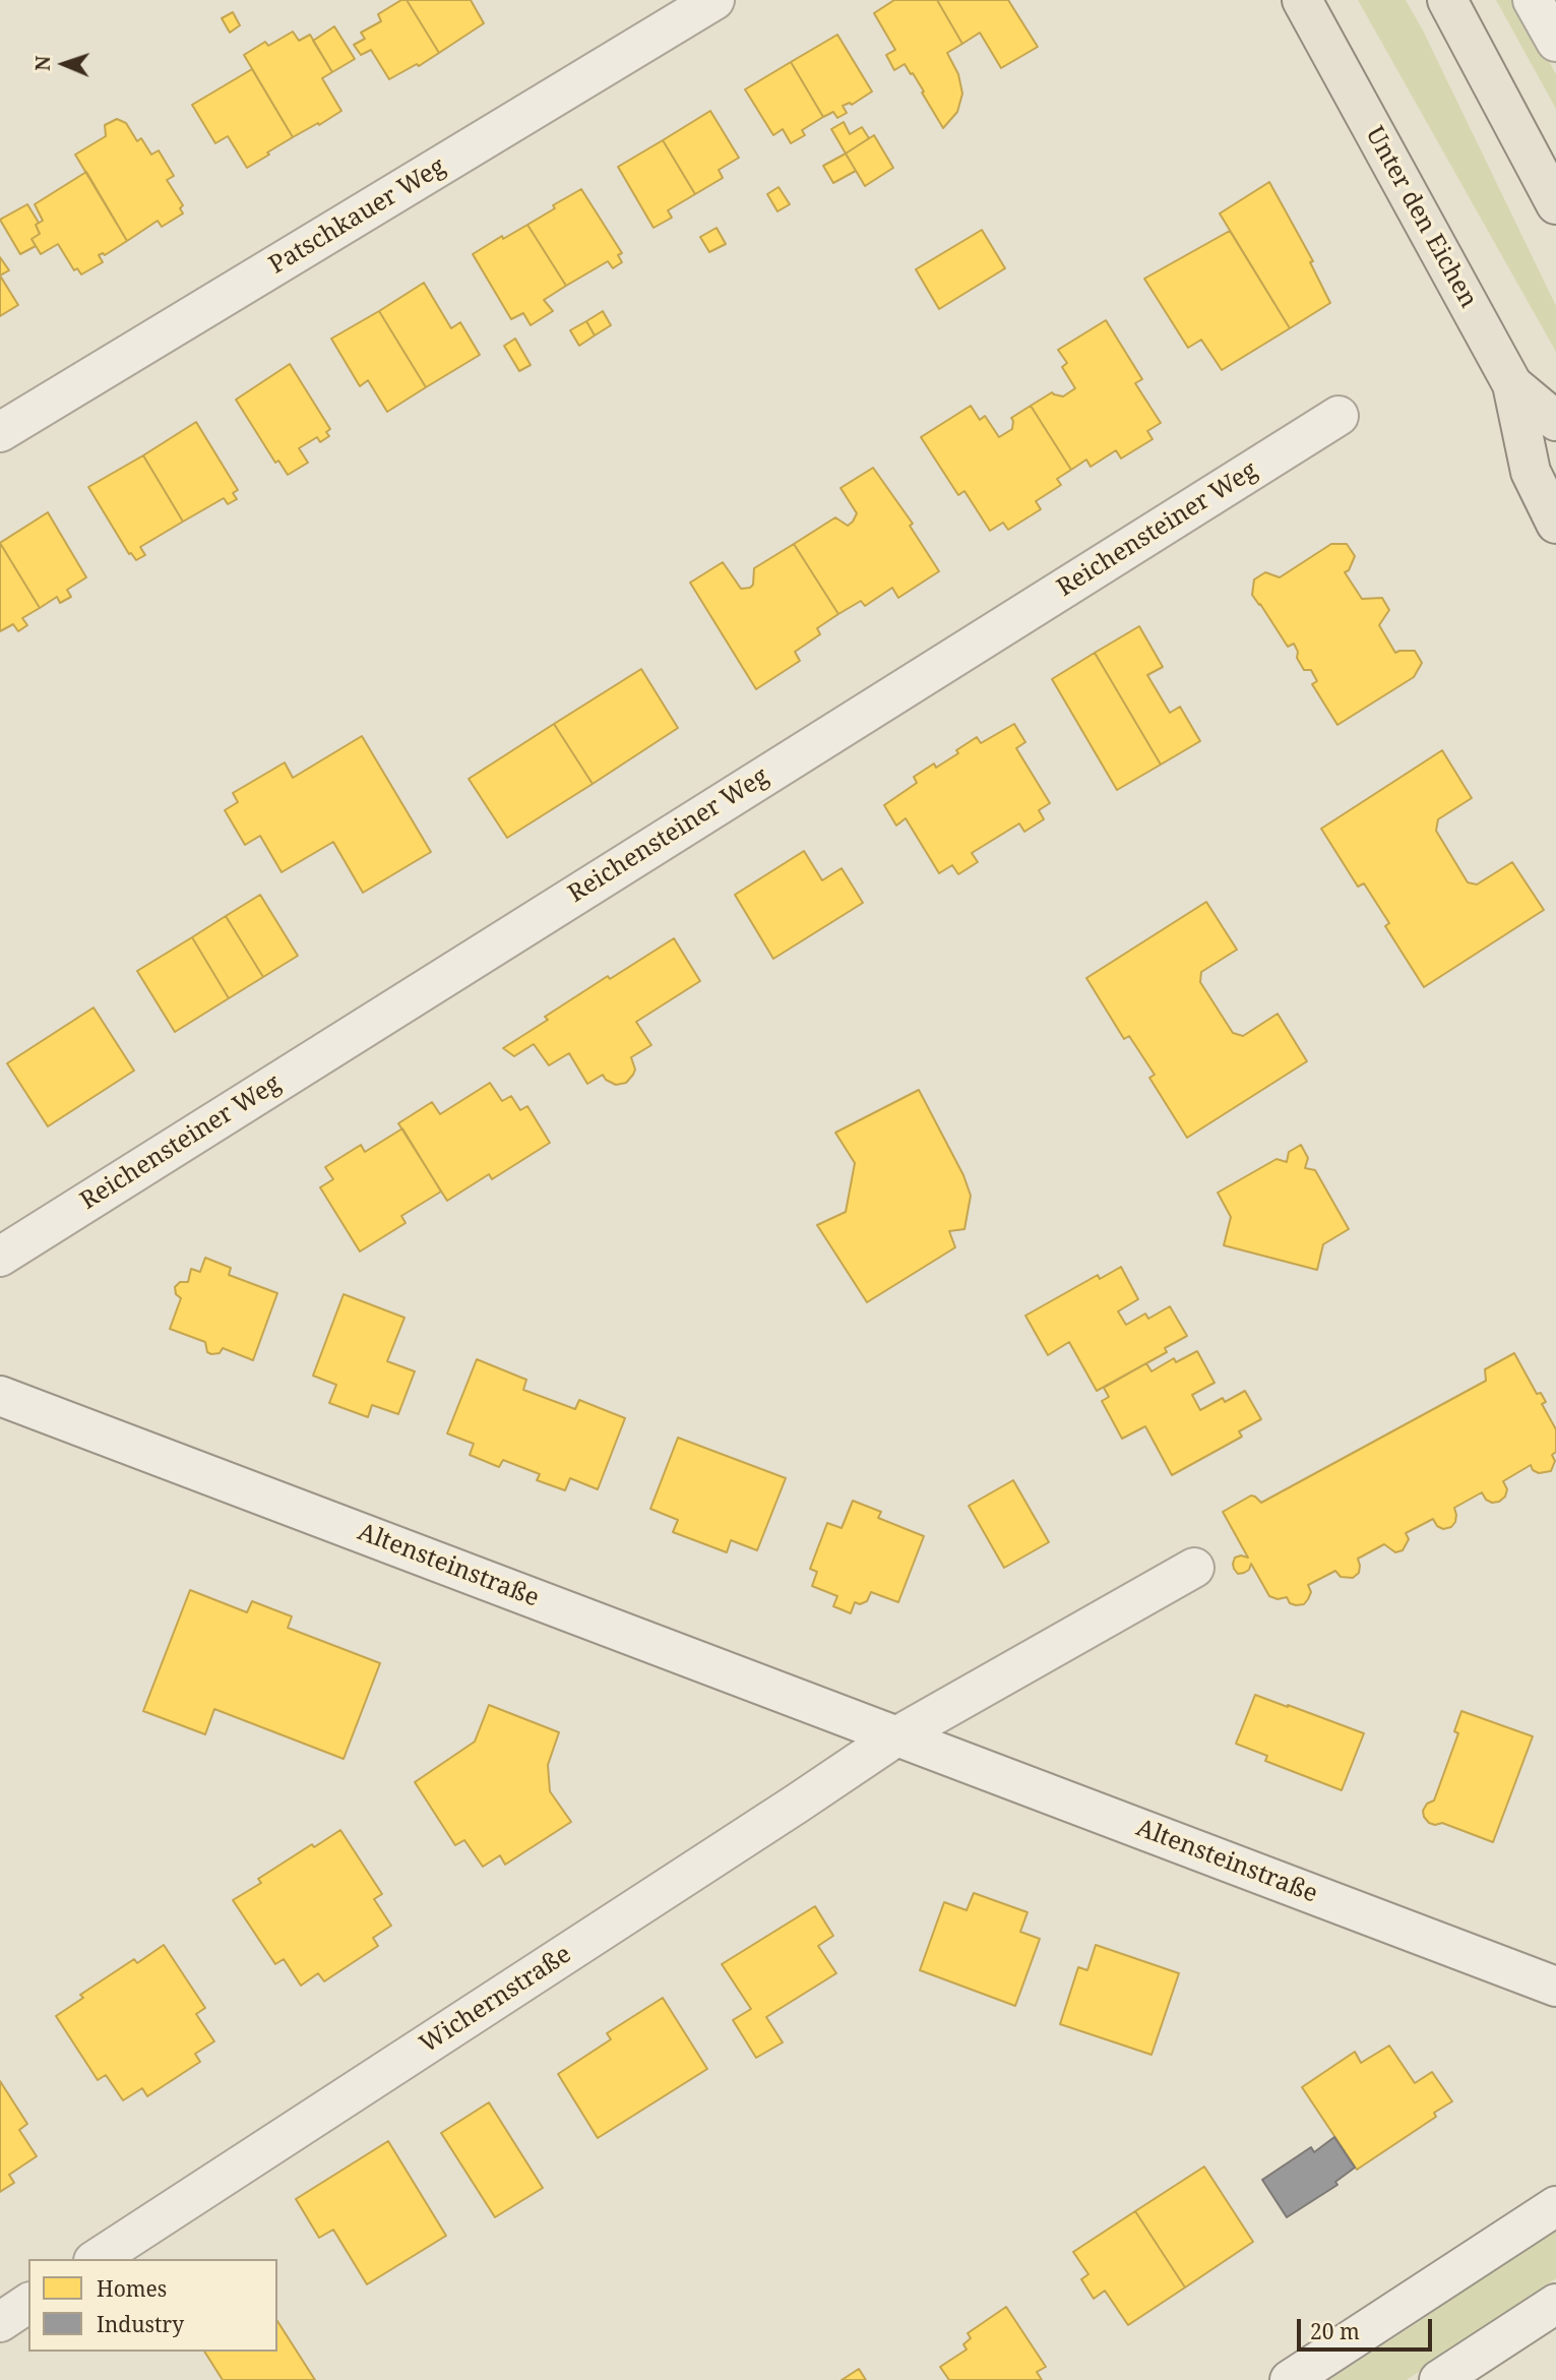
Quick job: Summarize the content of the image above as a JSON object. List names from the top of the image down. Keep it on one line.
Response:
{"streets":{"main road":["Unter den Eichen"],"street":["Patschkauer Weg","Reichensteiner Weg","Altensteinstraße","Wichernstraße"]},"crossings":[["Altensteinstraße","Wichernstraße"]],"legend":["Homes","Industry"],"scale_bar":"20 m","north":"left"}
